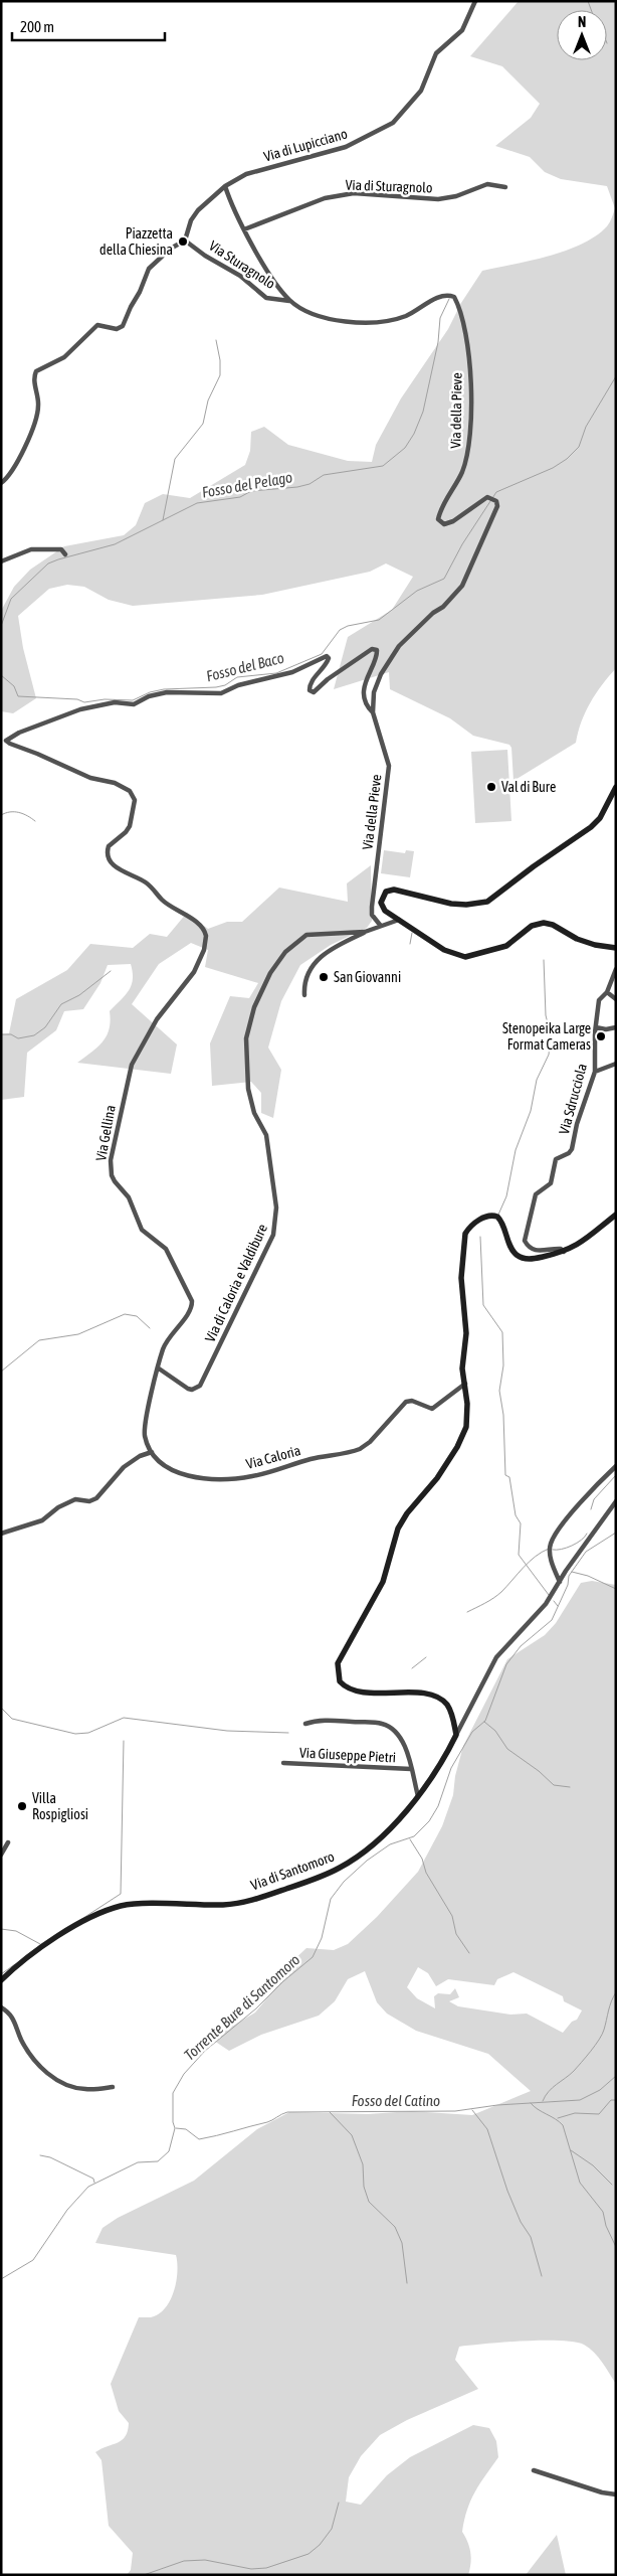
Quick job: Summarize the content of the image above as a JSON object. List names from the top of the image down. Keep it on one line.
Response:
{"streets":{"main road":["Via di Santomoro"],"street":["Via di Lupicciano","Via di Sturagnolo","Via Sturagnolo","Via della Pieve","Via Sdrucciola","Via Gellina","Via di Caloria e Valdibure","Via Caloria","Via Giuseppe Pietri"]},"crossings":[["Via di Lupicciano","Via Sturagnolo"],["Via di Sturagnolo","Via della Pieve"],["Via Sturagnolo","Via della Pieve"],["Via della Pieve","Via di Caloria e Valdibure"],["Via Gellina","Via di Caloria e Valdibure"]],"water":["Fosso del Pelago","Fosso del Baco","Torrente Bure di Santomoro","Fosso del Catino"],"places":["Piazzetta della Chiesina","Val di Bure","San Giovanni","Stenopeika Large Format Cameras","Villa Rospigliosi"],"scale_bar":"200 m","north":"top"}
